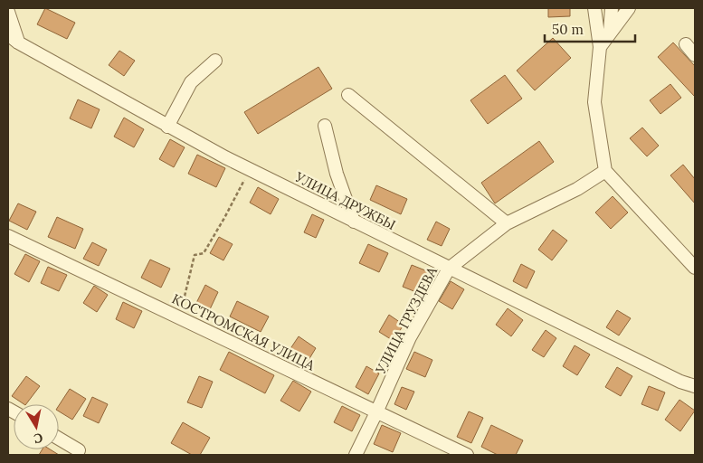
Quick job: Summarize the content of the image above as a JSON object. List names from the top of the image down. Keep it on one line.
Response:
{"streets":{"street":["УЛИЦА ДРУЖБЫ","УЛИЦА ГРУЗДЕВА","КОСТРОМСКАЯ УЛИЦА"]},"crossings":[["УЛИЦА ДРУЖБЫ","УЛИЦА ГРУЗДЕВА"],["УЛИЦА ГРУЗДЕВА","КОСТРОМСКАЯ УЛИЦА"]],"scale_bar":"50 m","north":"bottom"}
